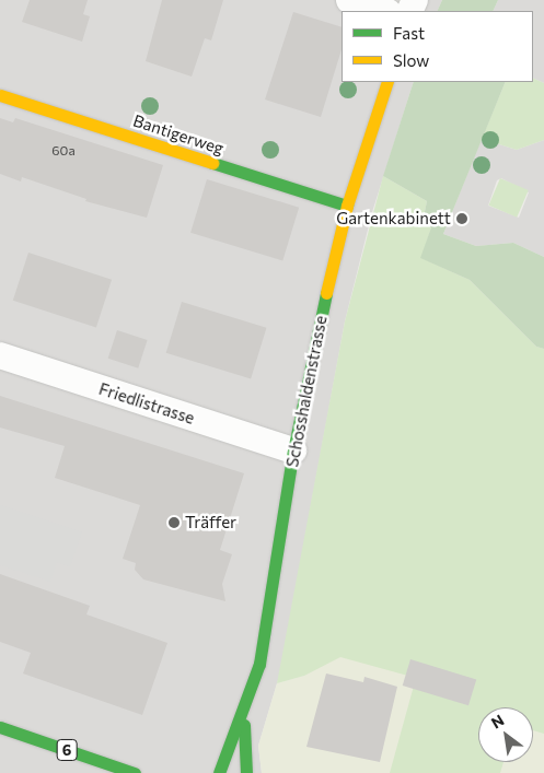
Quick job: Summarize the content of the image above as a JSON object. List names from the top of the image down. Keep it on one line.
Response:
{"streets":{"street":["Bantigerweg","Schosshaldenstrasse","Friedlistrasse","6"]},"crossings":[["Bantigerweg","Schosshaldenstrasse"],["Schosshaldenstrasse","Friedlistrasse"]],"places":["Gartenkabinett","Träffer"],"house_numbers":["60a"],"legend":["Fast","Slow"],"north":"top left"}
